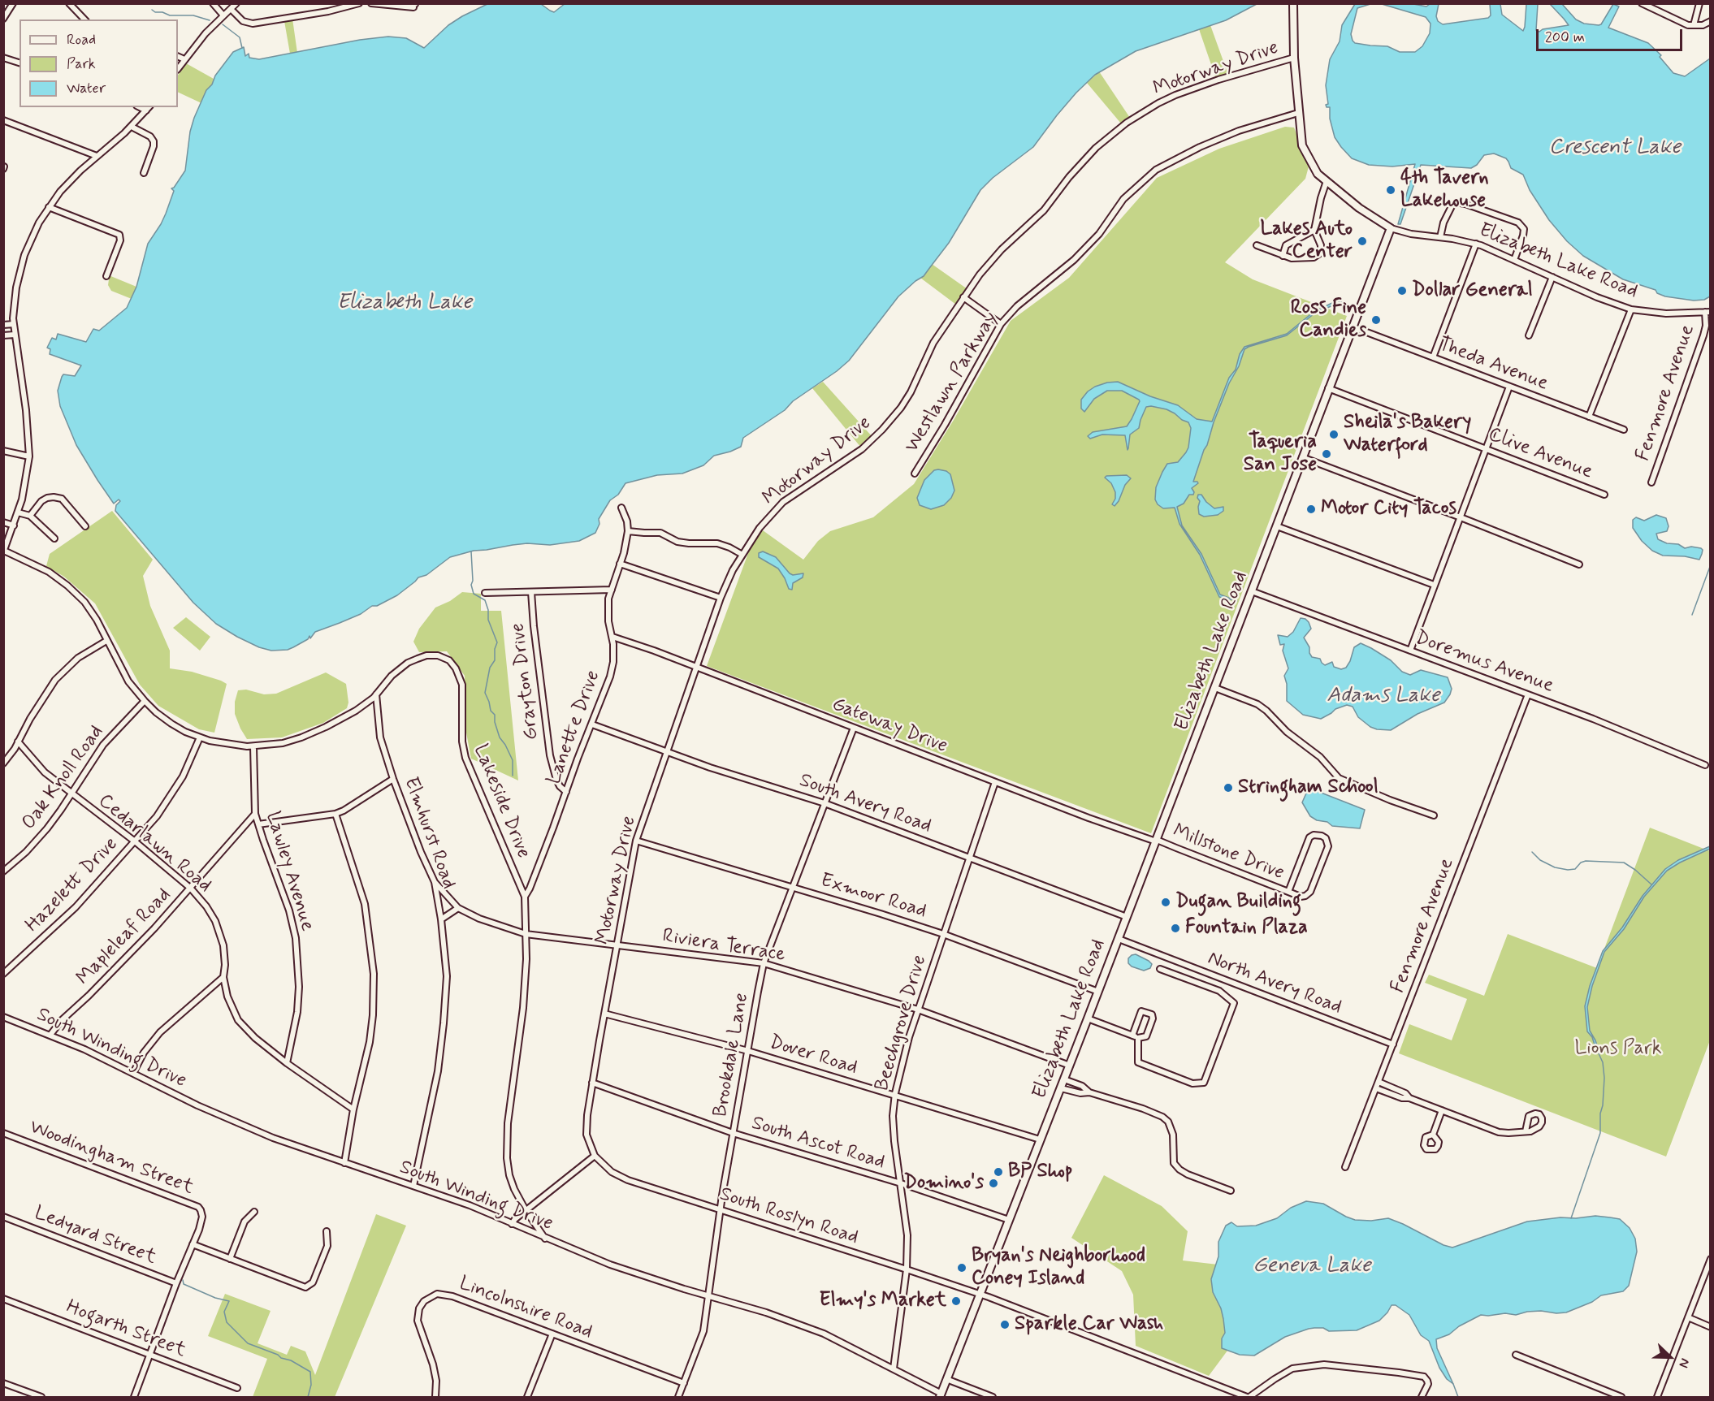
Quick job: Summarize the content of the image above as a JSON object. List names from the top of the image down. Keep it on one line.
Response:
{"streets":{"main road":["Elizabeth Lake Road"],"street":["Motorway Drive","Theda Avenue","Westlawn Parkway","Fenmore Avenue","Clive Avenue","Doremus Avenue","Grayton Drive","Gateway Drive","Lanette Drive","Oak Knoll Road","Lakeside Drive","South Avery Road","Elmhurst Road","Cedarlawn Road","Millstone Drive","Lawley Avenue","Hazelett Drive","Exmoor Road","Mapleleaf Road","Riviera Terrace","North Avery Road","Beechgrove Drive","South Winding Drive","Brookdale Lane","Dover Road","South Ascot Road","Woodingham Street","South Roslyn Road","Ledyard Street","Lincolnshire Road","Hogarth Street"]},"crossings":[["Motorway Drive","Gateway Drive"],["Motorway Drive","South Avery Road"],["Motorway Drive","Exmoor Road"],["Motorway Drive","Riviera Terrace"],["Motorway Drive","Dover Road"],["Motorway Drive","South Ascot Road"],["Motorway Drive","South Roslyn Road"],["Elizabeth Lake Road","Theda Avenue"],["Elizabeth Lake Road","Fenmore Avenue"],["Elizabeth Lake Road","Clive Avenue"],["Elizabeth Lake Road","Doremus Avenue"],["Elizabeth Lake Road","Gateway Drive"],["Elizabeth Lake Road","South Avery Road"],["Elizabeth Lake Road","Millstone Drive"],["Elizabeth Lake Road","Exmoor Road"],["Elizabeth Lake Road","Riviera Terrace"],["Elizabeth Lake Road","North Avery Road"],["Elizabeth Lake Road","South Winding Drive"],["Elizabeth Lake Road","Dover Road"],["Elizabeth Lake Road","South Ascot Road"],["Elizabeth Lake Road","South Roslyn Road"],["Fenmore Avenue","Doremus Avenue"],["Fenmore Avenue","North Avery Road"],["Grayton Drive","Lanette Drive"],["Gateway Drive","Lanette Drive"],["Gateway Drive","Millstone Drive"],["Gateway Drive","Beechgrove Drive"],["Gateway Drive","Brookdale Lane"],["Lanette Drive","Lakeside Drive"],["Lanette Drive","South Avery Road"],["Oak Knoll Road","Lakeside Drive"],["Oak Knoll Road","Cedarlawn Road"],["Lakeside Drive","Elmhurst Road"],["Lakeside Drive","Lawley Avenue"],["Lakeside Drive","Hazelett Drive"],["Lakeside Drive","Riviera Terrace"],["Lakeside Drive","South Winding Drive"],["South Avery Road","Beechgrove Drive"],["South Avery Road","Brookdale Lane"],["Elmhurst Road","Riviera Terrace"],["Elmhurst Road","South Winding Drive"],["Cedarlawn Road","Lawley Avenue"],["Cedarlawn Road","Hazelett Drive"],["Cedarlawn Road","Mapleleaf Road"],["Lawley Avenue","Mapleleaf Road"],["Exmoor Road","Beechgrove Drive"],["Exmoor Road","Brookdale Lane"],["Mapleleaf Road","South Winding Drive"],["Riviera Terrace","Beechgrove Drive"],["Riviera Terrace","Brookdale Lane"],["Beechgrove Drive","South Winding Drive"],["Beechgrove Drive","Dover Road"],["Beechgrove Drive","South Ascot Road"],["Beechgrove Drive","South Roslyn Road"],["South Winding Drive","Brookdale Lane"],["Brookdale Lane","Dover Road"],["Brookdale Lane","South Ascot Road"],["Brookdale Lane","South Roslyn Road"],["Brookdale Lane","Lincolnshire Road"]],"water":["Crescent Lake","Elizabeth Lake","Adams Lake","Geneva Lake"],"parks":["Lions Park"],"places":["4th Tavern Lakehouse","Lakes Auto Center","Dollar General","Ross Fine Candies","Sheila's Bakery Waterford","Taqueria San Jose","Motor City Tacos","Stringham School","Dugan Building","Fountain Plaza","BP Shop","Domino's","Bryan's Neighborhood Coney Island","Elmy's Market","Sparkle Car Wash"],"legend":["Road","Park","Water"],"scale_bar":"200 m","north":"bottom right"}
